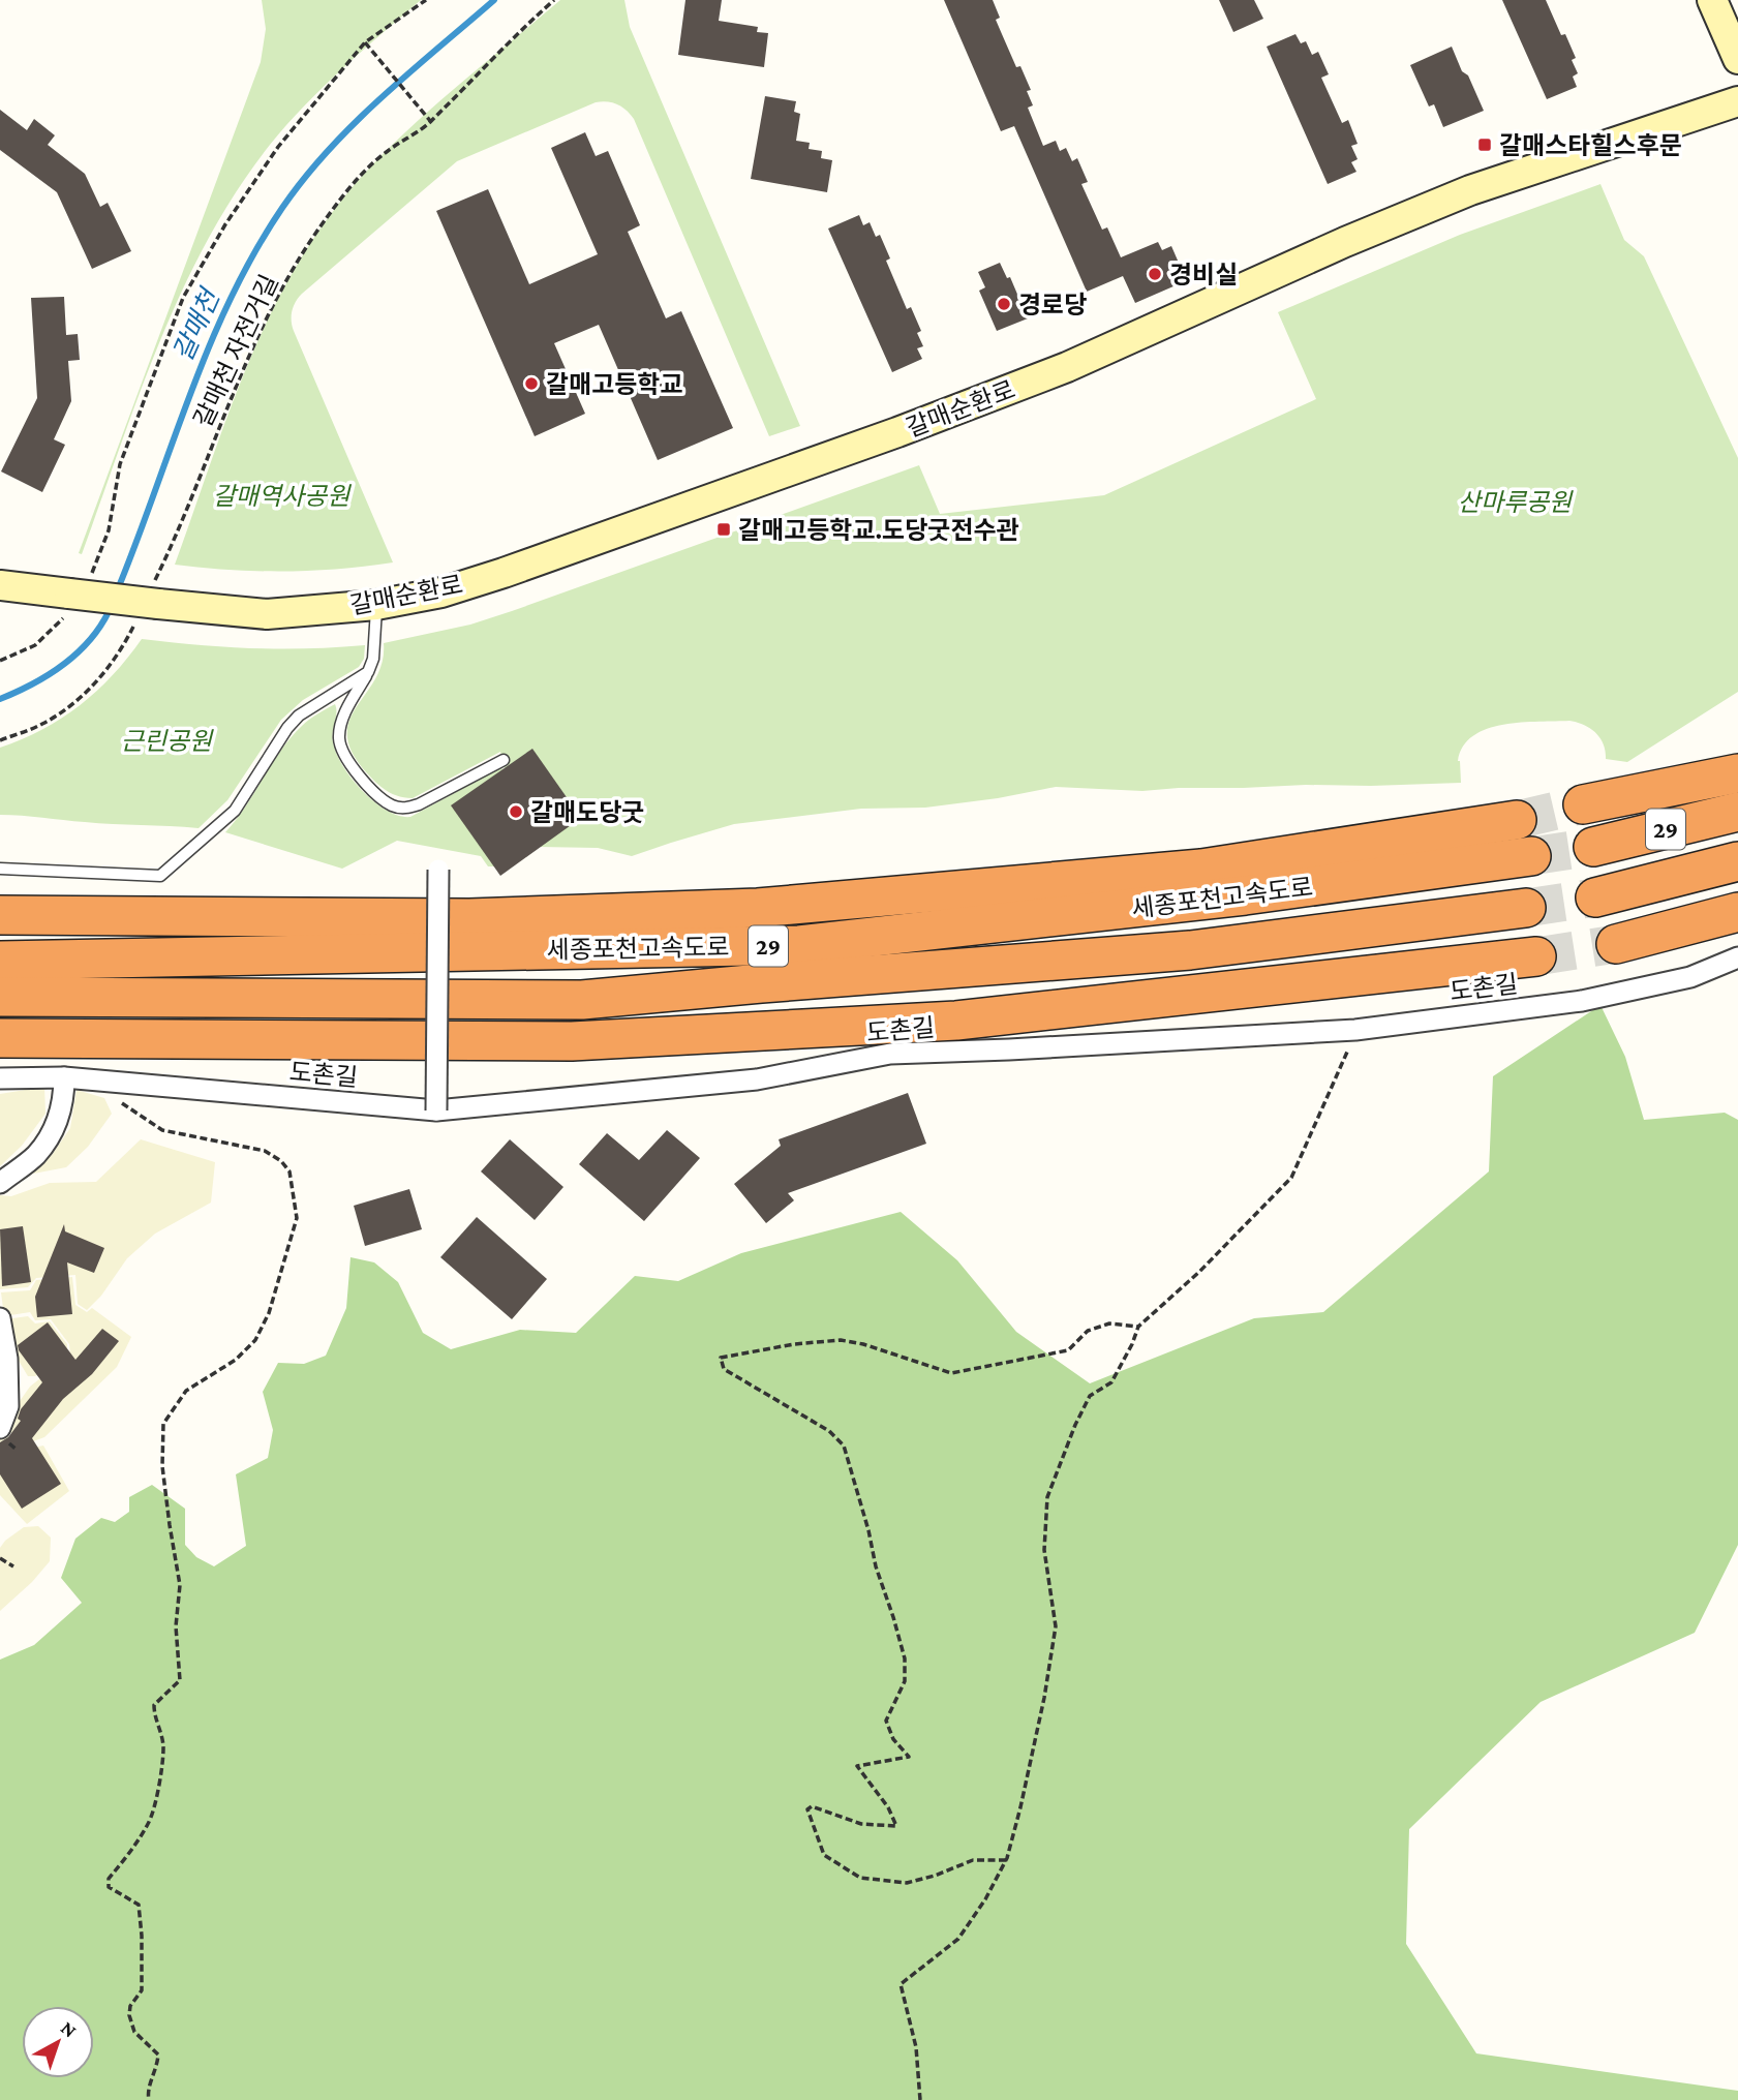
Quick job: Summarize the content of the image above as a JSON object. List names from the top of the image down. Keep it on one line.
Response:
{"streets":{"highway":["29","세종포천고속도로"],"street":["갈매순환로","도촌길"],"path":["갈매천 자전거길"]},"crossings":[["갈매천 자전거길","갈매순환로"]],"water":["갈매천"],"parks":["갈매역사공원","산마루공원","근린공원"],"places":{"transit":["갈매스타힐스후문","갈매고등학교.도당굿전수관"],"other":["경비실","경로당","갈매고등학교","갈매도당굿"]},"north":"top right"}
